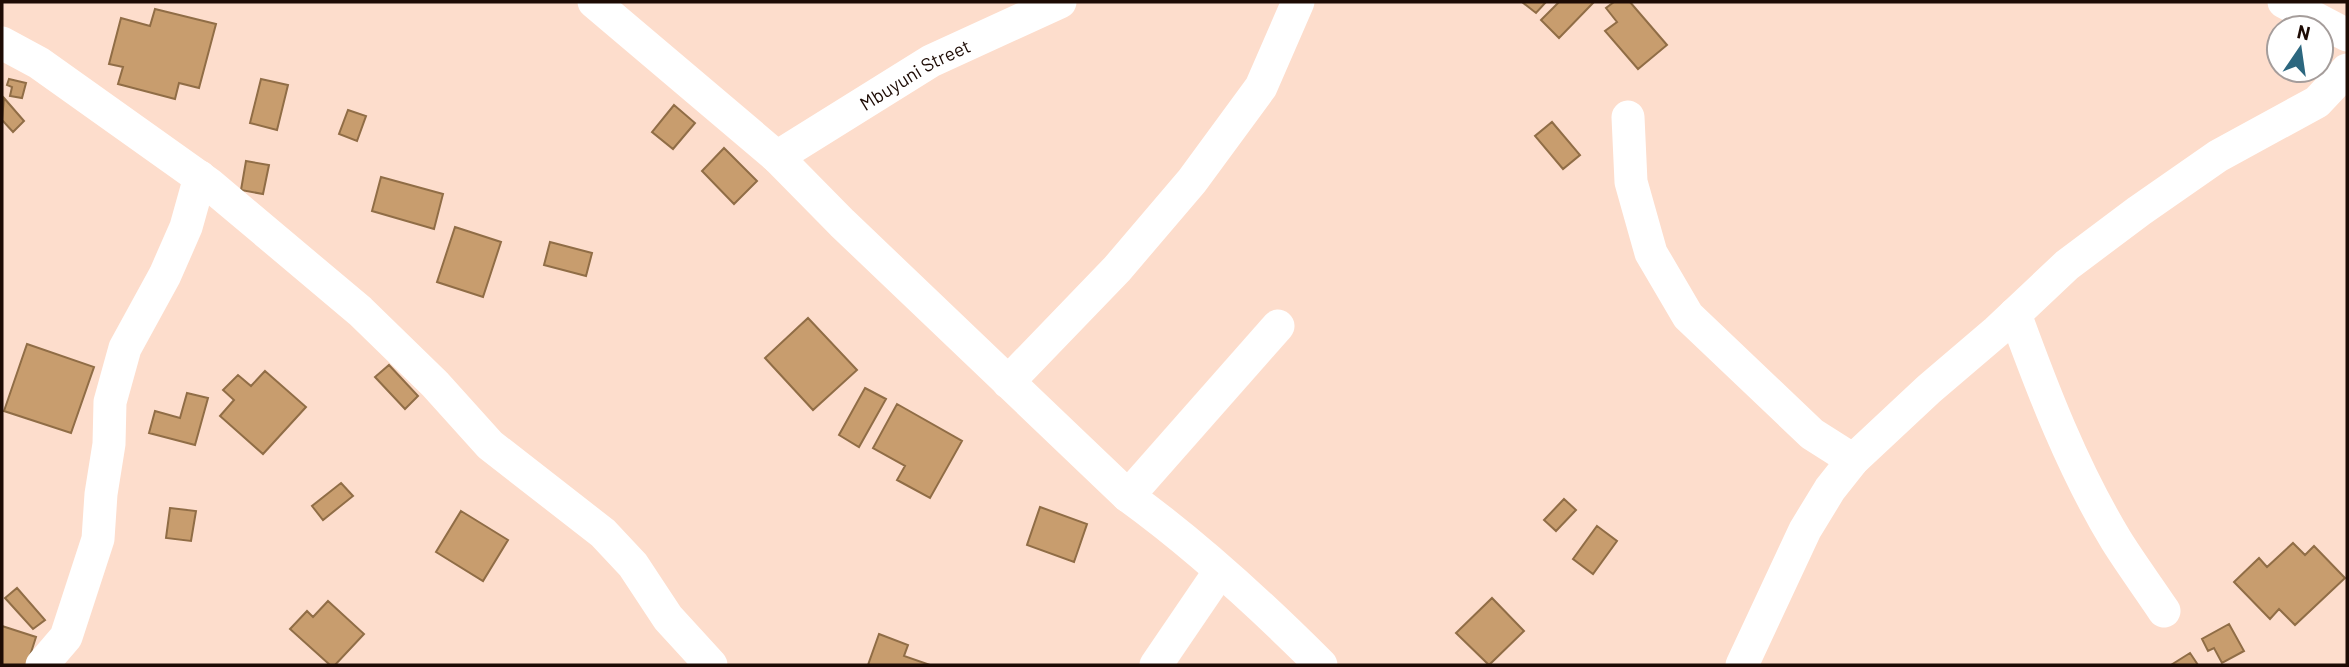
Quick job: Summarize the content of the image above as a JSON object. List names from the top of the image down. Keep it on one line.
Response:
{"streets":{"street":["Mbuyuni Street"]},"north":"top"}
